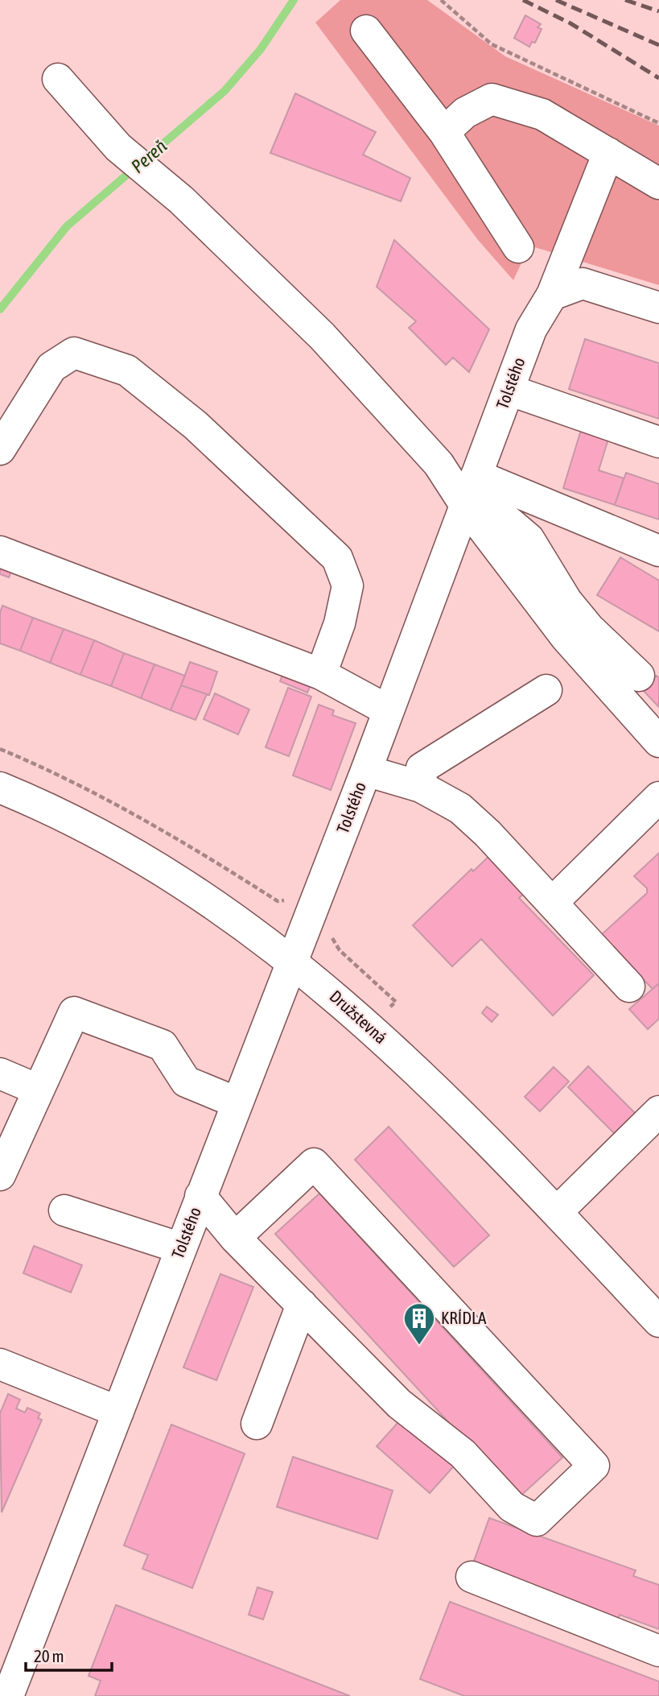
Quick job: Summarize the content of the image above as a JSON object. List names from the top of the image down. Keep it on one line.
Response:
{"streets":{"street":["Tolstého","Družstevná"]},"crossings":[["Tolstého","Družstevná"]],"water":["Pereň"],"places":{"building":["KRÍDLA"]},"scale_bar":"20 m"}
